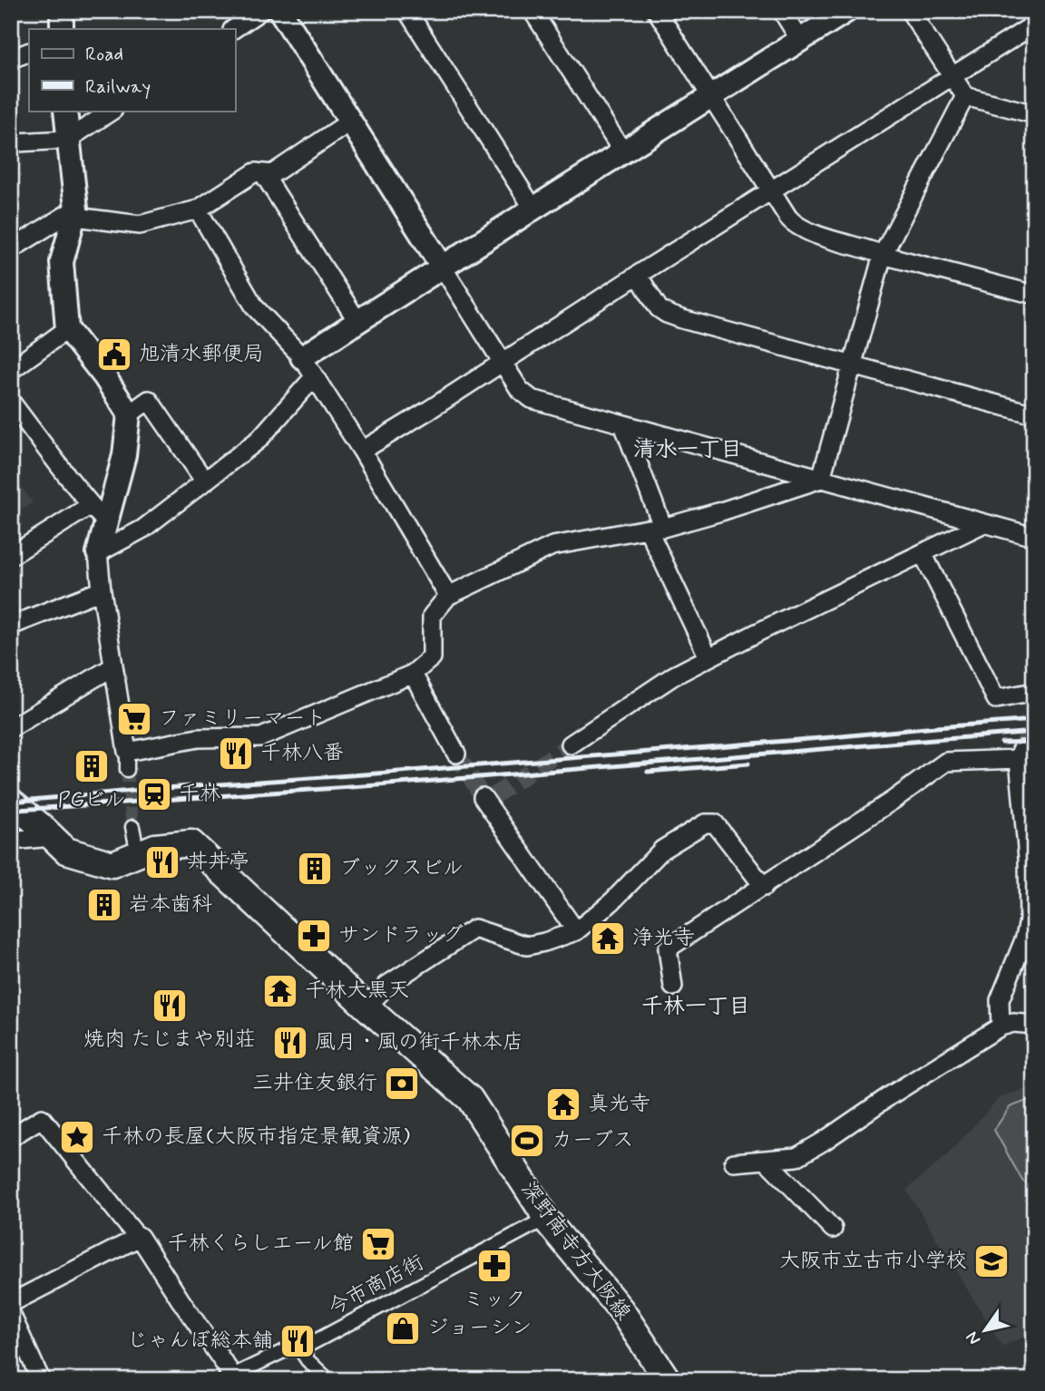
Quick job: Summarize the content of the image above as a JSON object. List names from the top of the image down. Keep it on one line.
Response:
{"streets":{"main road":["深野南寺方大阪線"],"street":["今市商店街"]},"crossings":[["深野南寺方大阪線","今市商店街"]],"districts":["清水一丁目","千林一丁目"],"places":{"public building":["旭清水郵便局"],"supermarket":["ファミリーマート","千林くらしエール館"],"restaurant":["千林八番","丼丼亭","焼肉 たじまや別荘","風月・風の街千林本店","じゃんぼ総本舗"],"building":["PGビル","ブックスビル","岩本歯科"],"station":["千林"],"pharmacy":["サンドラッグ","ミック"],"temple":["浄光寺","千林大黒天","真光寺"],"bank":["三井住友銀行"],"place":["千林の長屋(大阪市指定景観資源)"],"sports":["カーブス"],"school or university":["大阪市立古市小学校"],"shop":["ジョーシン"]},"legend":["Road","Railway"],"north":"bottom left"}
